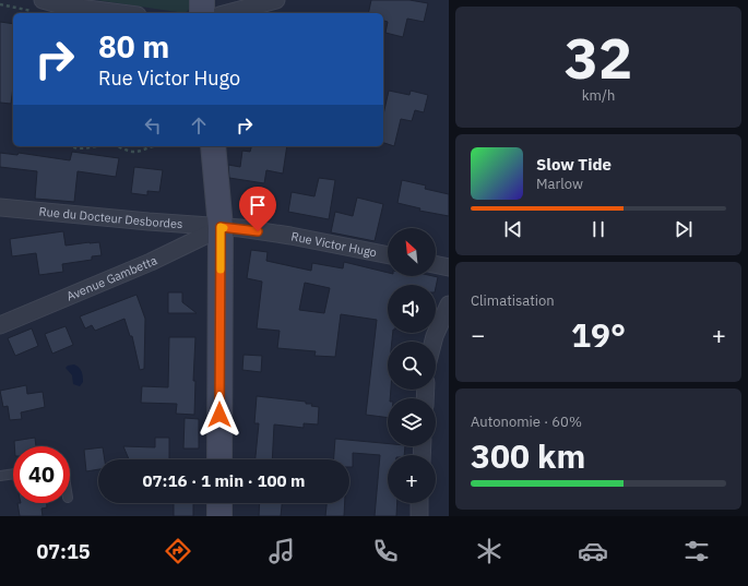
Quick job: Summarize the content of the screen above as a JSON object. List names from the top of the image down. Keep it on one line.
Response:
{"streets":{"street":["Rue du Docteur Desbordes","Rue Victor Hugo","Avenue Gambetta"]},"crossings":[["Rue du Docteur Desbordes","Rue Victor Hugo"],["Rue du Docteur Desbordes","Avenue Gambetta"],["Rue Victor Hugo","Avenue Gambetta"]],"north":"top left","page":{"tile":[["32","km/h"],"Climatisation",["Autonomie · 60%","300 km"]],"turn":["80 m","Rue Victor Hugo"],"song":["Slow Tide","Marlow"],"map_buttons":"+","heat":["−","19°","+"],"limit":"40","trip":"07:16 · 1 min · 100 m","tabs":"07:15"}}
